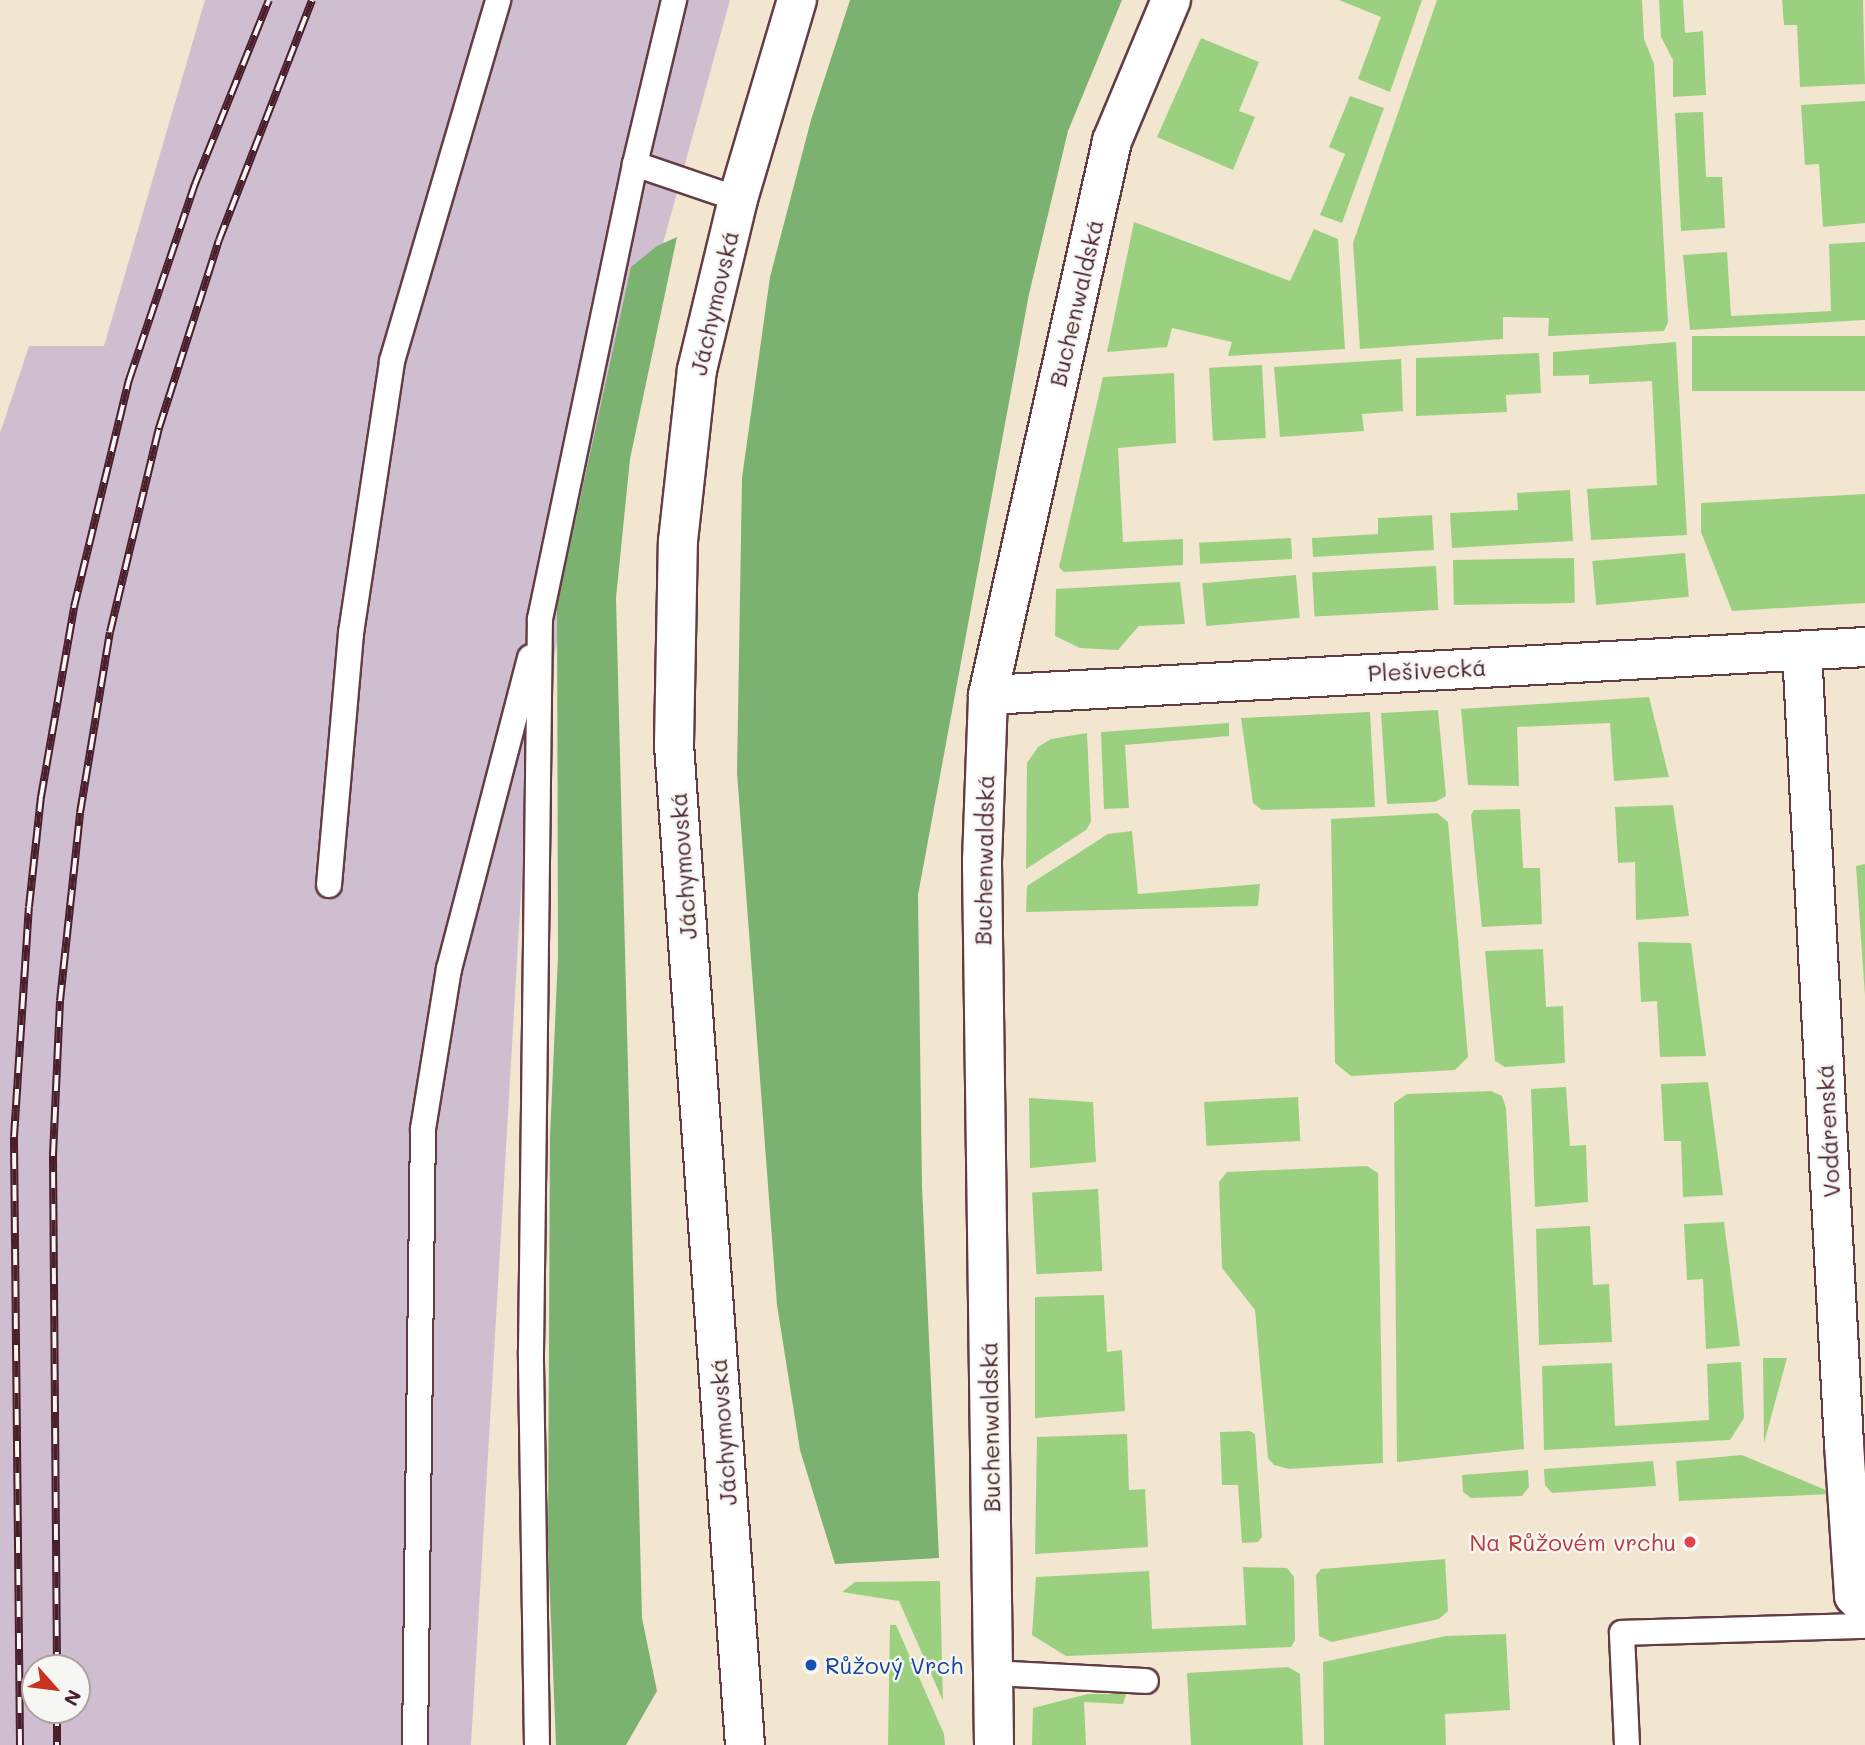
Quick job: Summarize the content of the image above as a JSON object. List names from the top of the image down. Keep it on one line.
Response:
{"streets":{"street":["Jáchymovská","Buchenwaldská","Plešivecká","Vodárenská"]},"crossings":[["Buchenwaldská","Plešivecká"],["Plešivecká","Vodárenská"]],"places":["Na Růžovém vrchu","Růžový Vrch"],"north":"bottom right"}
